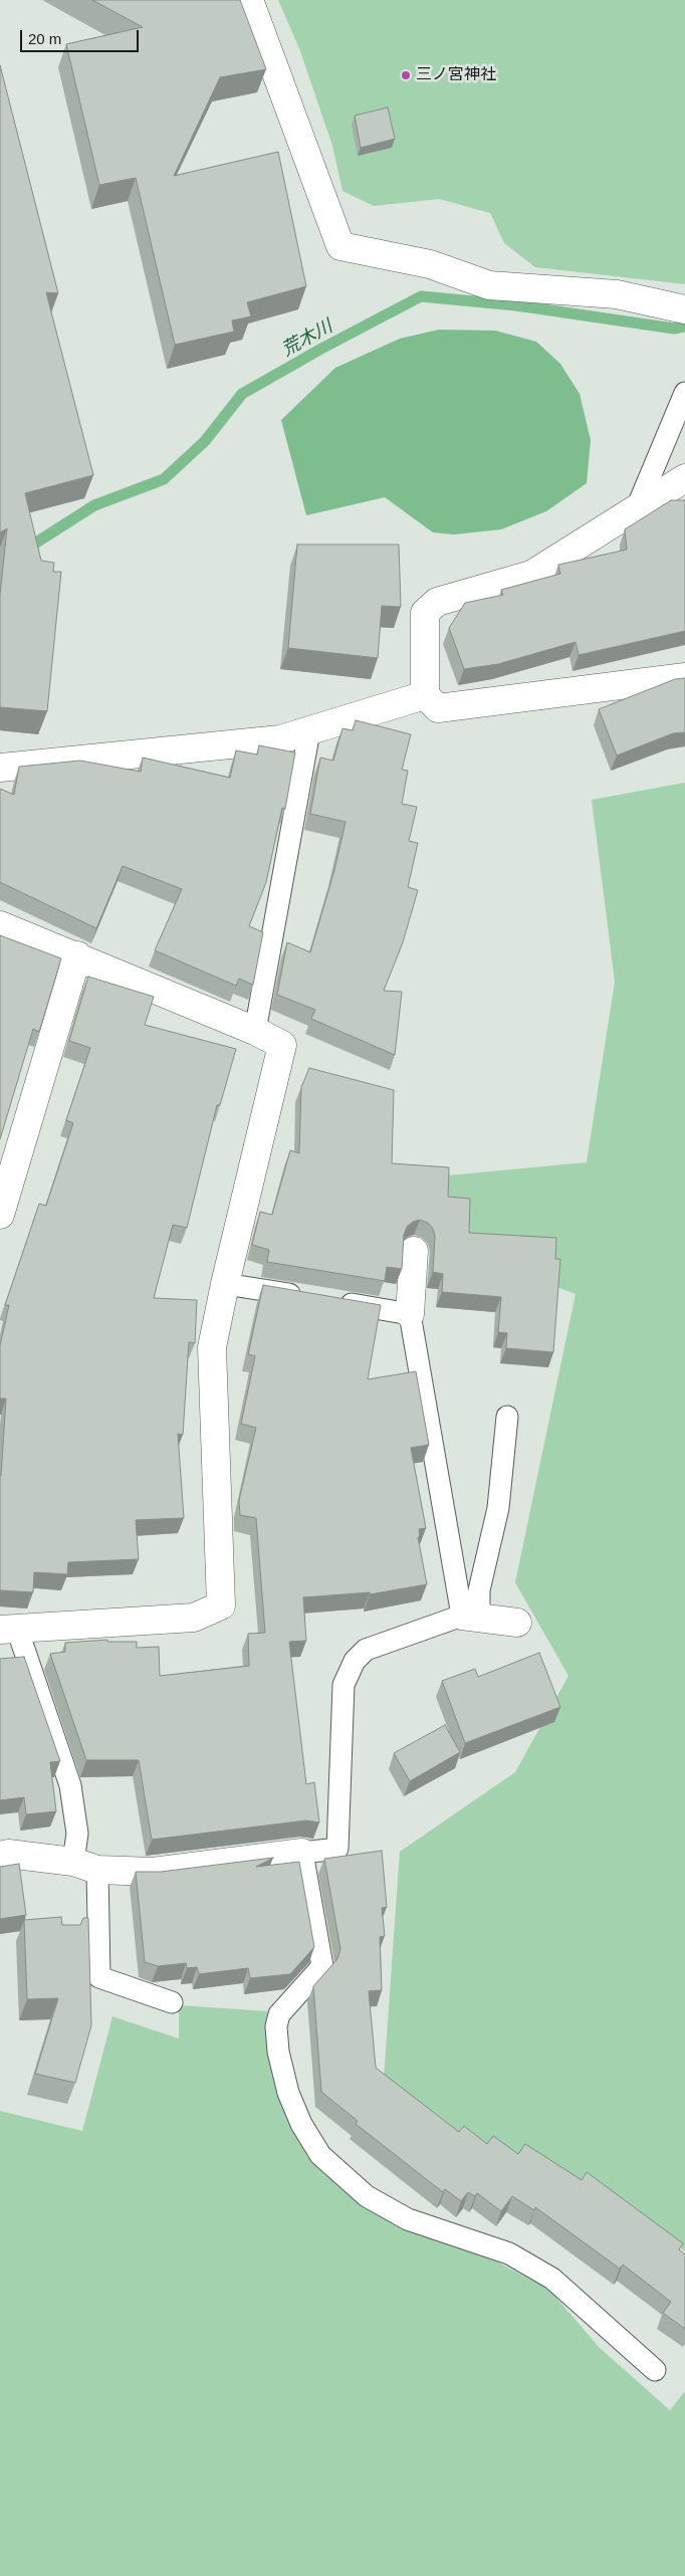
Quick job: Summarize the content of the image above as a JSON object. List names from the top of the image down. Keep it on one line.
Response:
{"water":["荒木川"],"places":["三ノ宮神社"],"scale_bar":"20 m"}
